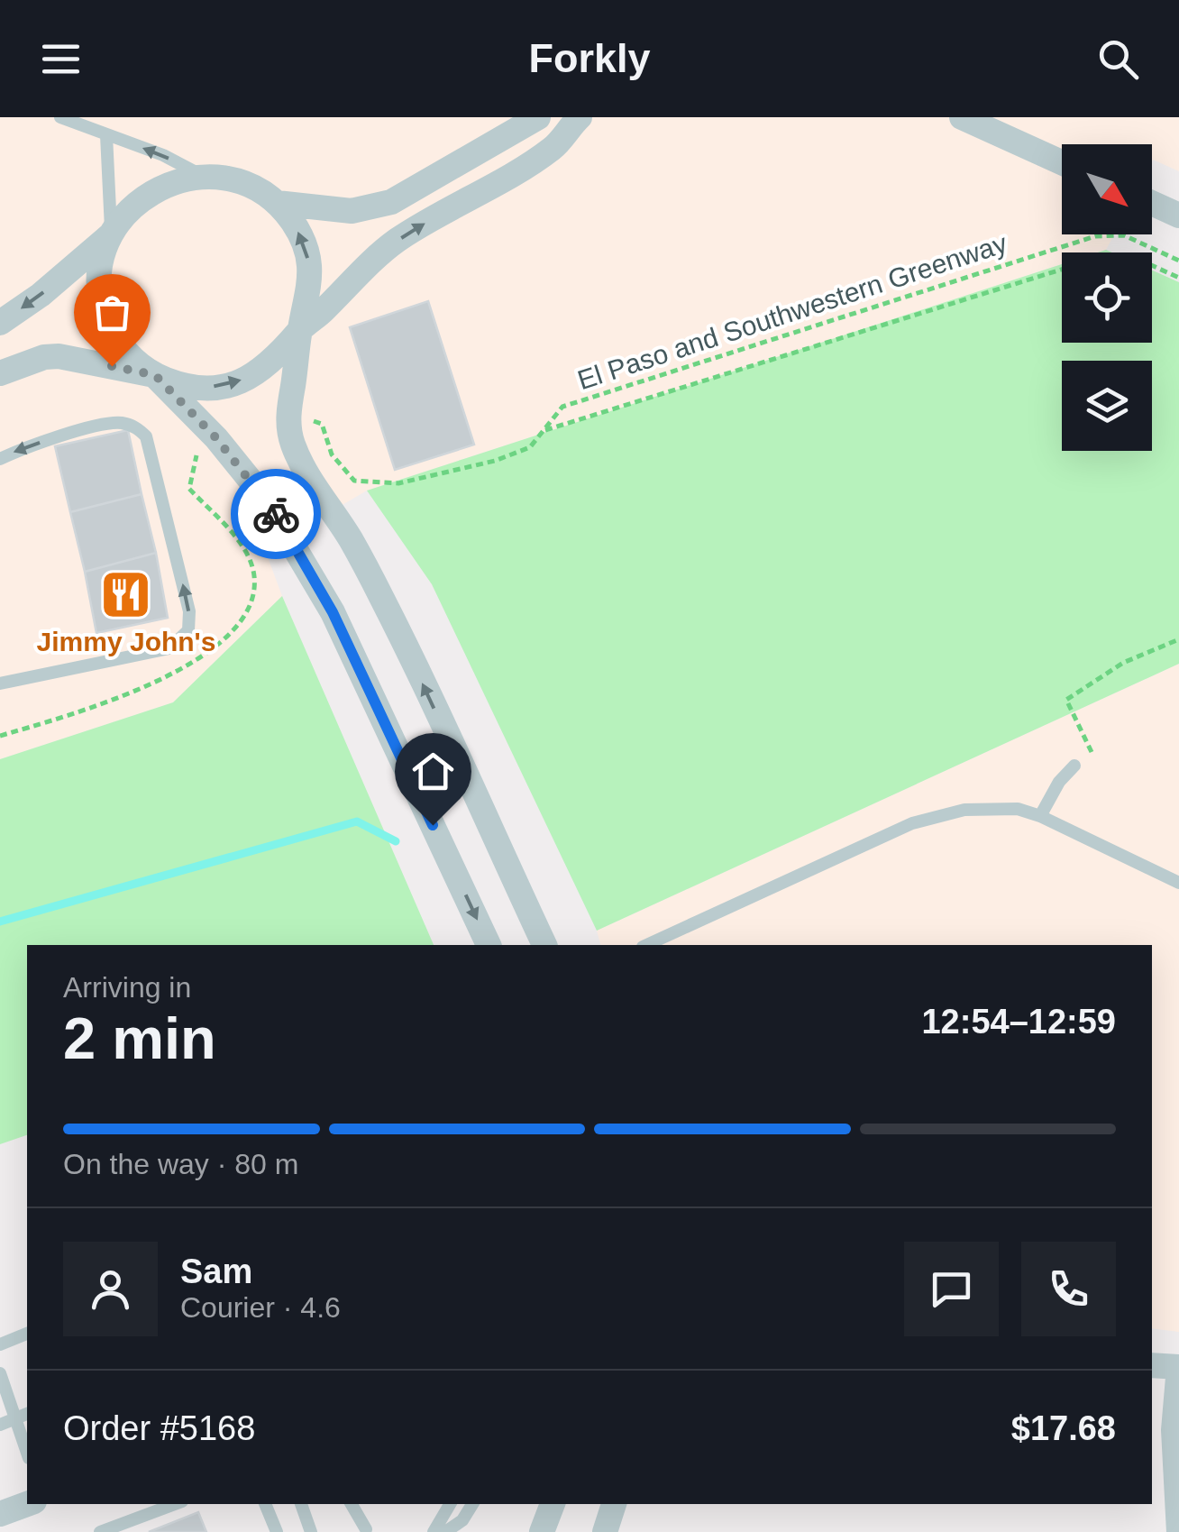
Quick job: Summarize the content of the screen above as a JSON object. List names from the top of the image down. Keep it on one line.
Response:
{"streets":{"path":["El Paso and Southwestern Greenway"]},"places":{"restaurant":["Jimmy John's"]},"north":"bottom right","page":{"header":"Forkly","heading":["2 min","Arriving in","12:54–12:59"],"panel":["Sam","Courier · 4.6","Order #5168","$17.68"],"bar":"On the way · 80 m"}}
